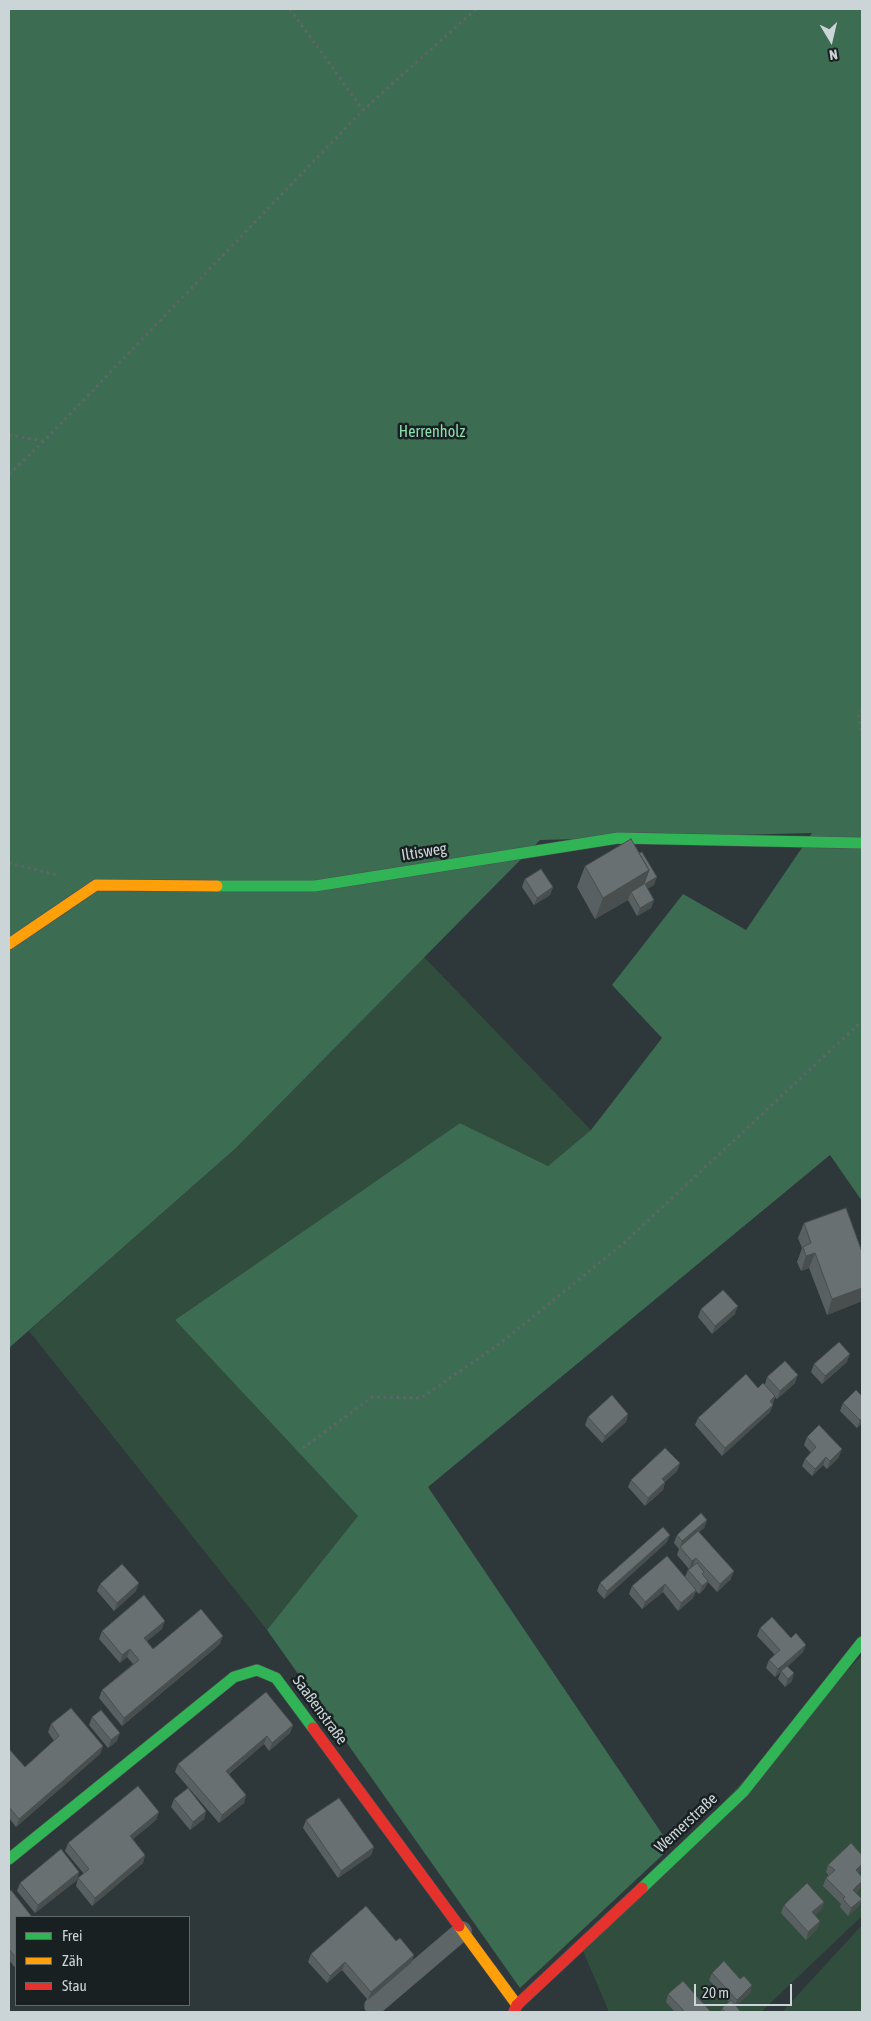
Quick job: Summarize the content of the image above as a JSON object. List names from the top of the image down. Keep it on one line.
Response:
{"streets":{"street":["Iltisweg","Saaßenstraße","Wemerstraße"]},"crossings":[["Saaßenstraße","Wemerstraße"]],"parks":["Herrenholz"],"legend":["Frei","Zäh","Stau"],"scale_bar":"20 m","north":"bottom"}
